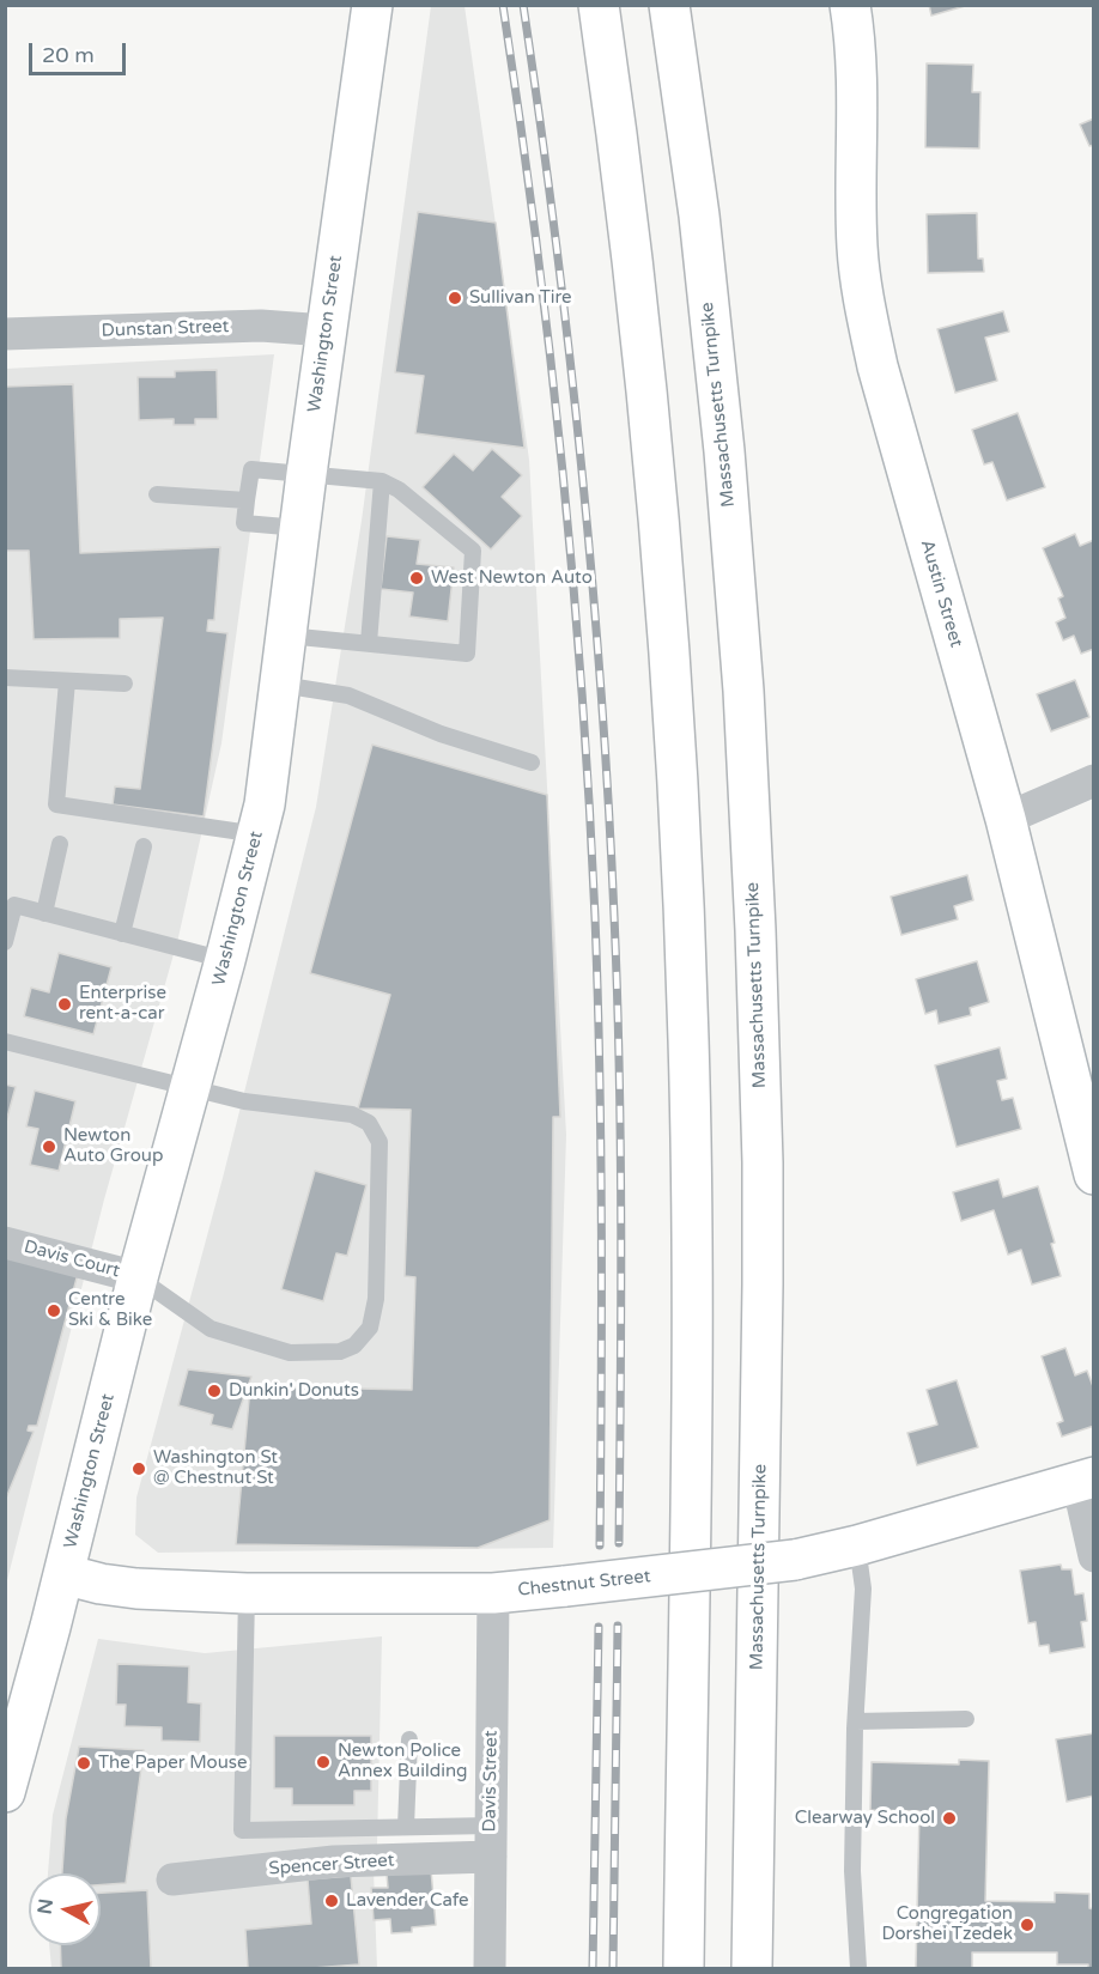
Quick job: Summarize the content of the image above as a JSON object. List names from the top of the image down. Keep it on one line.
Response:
{"streets":{"main road":["Washington Street","Massachusetts Turnpike","Austin Street","Chestnut Street"],"street":["Dunstan Street","Davis Court","Davis Street","Spencer Street"]},"crossings":[["Dunstan Street","Washington Street"],["Washington Street","Davis Court"],["Washington Street","Chestnut Street"],["Chestnut Street","Davis Street"],["Davis Street","Spencer Street"]],"places":["Sullivan Tire","West Newton Auto","Enterprise rent-a-car","Newton Auto Group","Centre Ski & Bike","Dunkin' Donuts","Washington St @ Chestnut St","Newton Police Annex Building","The Paper Mouse","Clearway School","Lavender Cafe","Congregation Dorshei Tzedek"],"scale_bar":"20 m","north":"left"}
